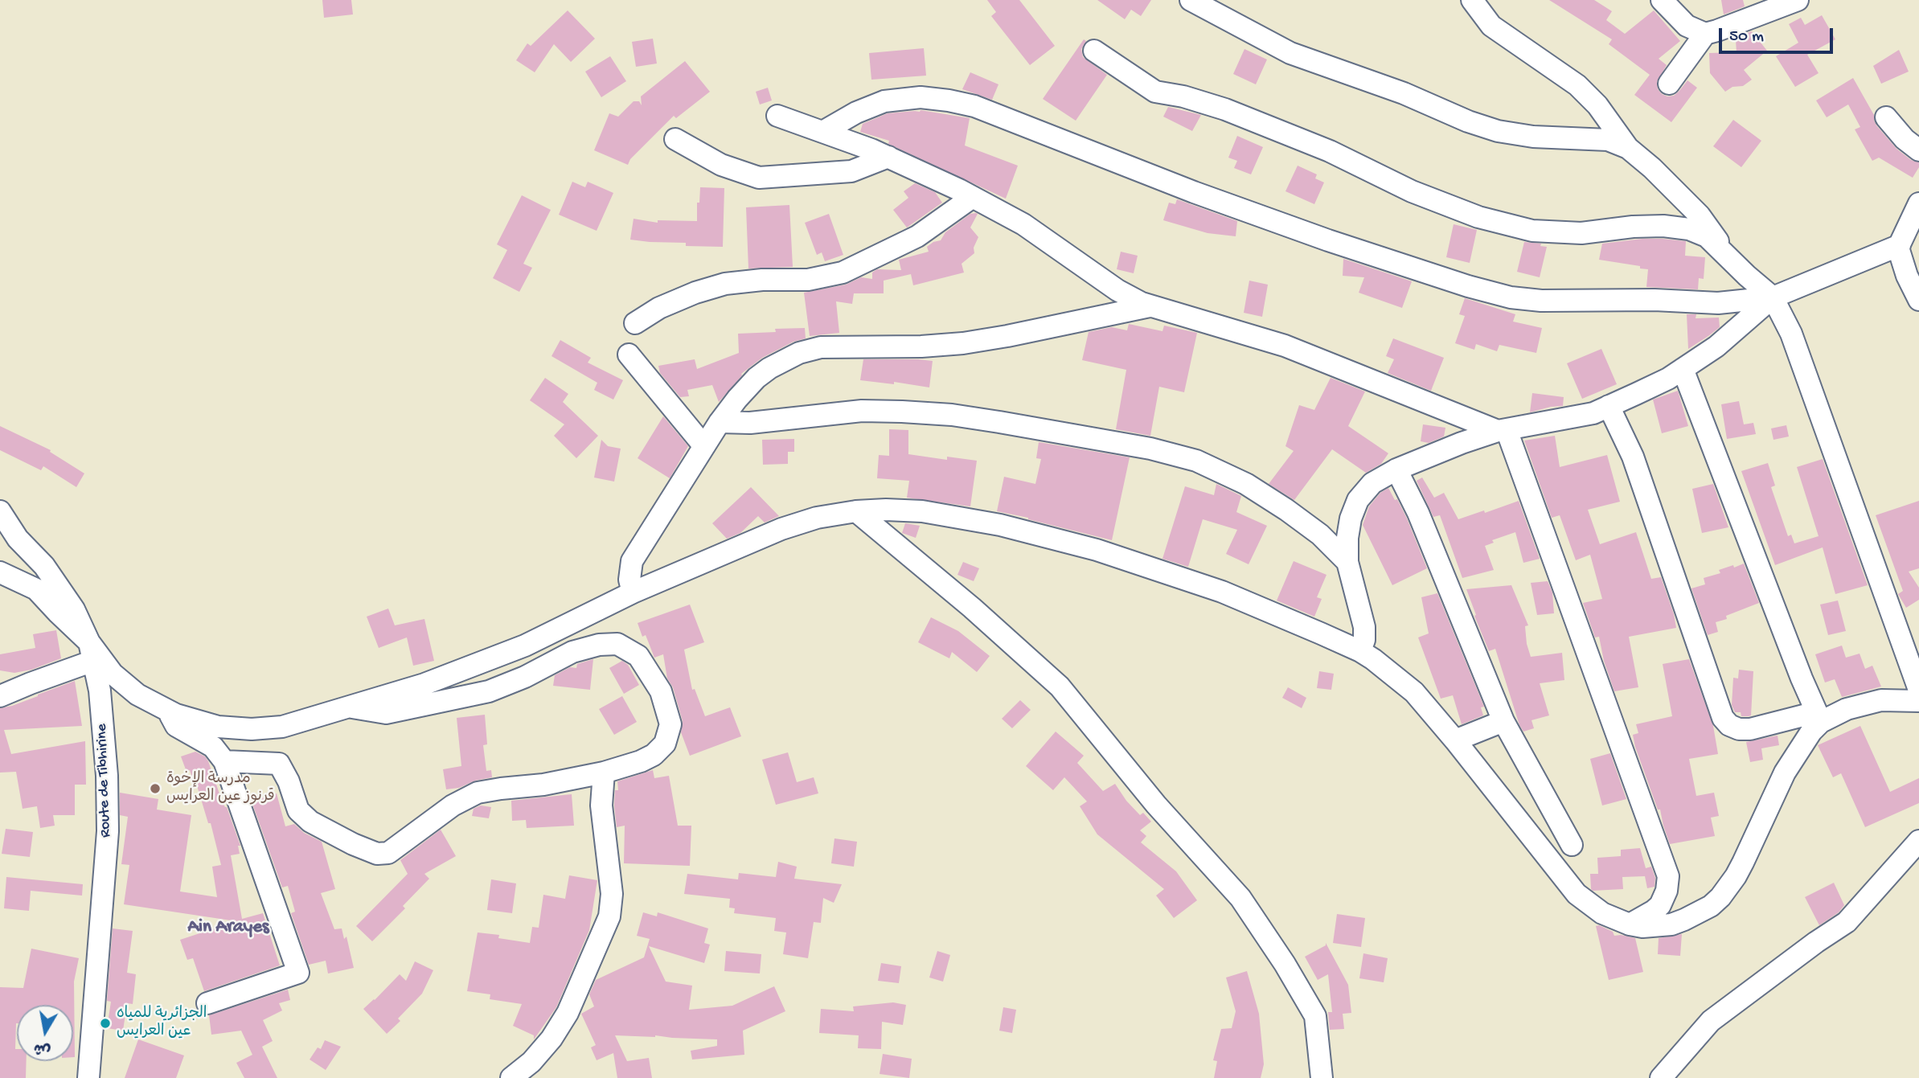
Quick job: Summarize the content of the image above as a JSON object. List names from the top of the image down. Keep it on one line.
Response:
{"streets":{"street":["Route de Tibhirine"]},"districts":["Ain Arayes"],"places":["مدرسة الإخوة قرنوز عين العرايس","الجزائرية للمياه عين العرايس"],"scale_bar":"50 m","north":"bottom"}
